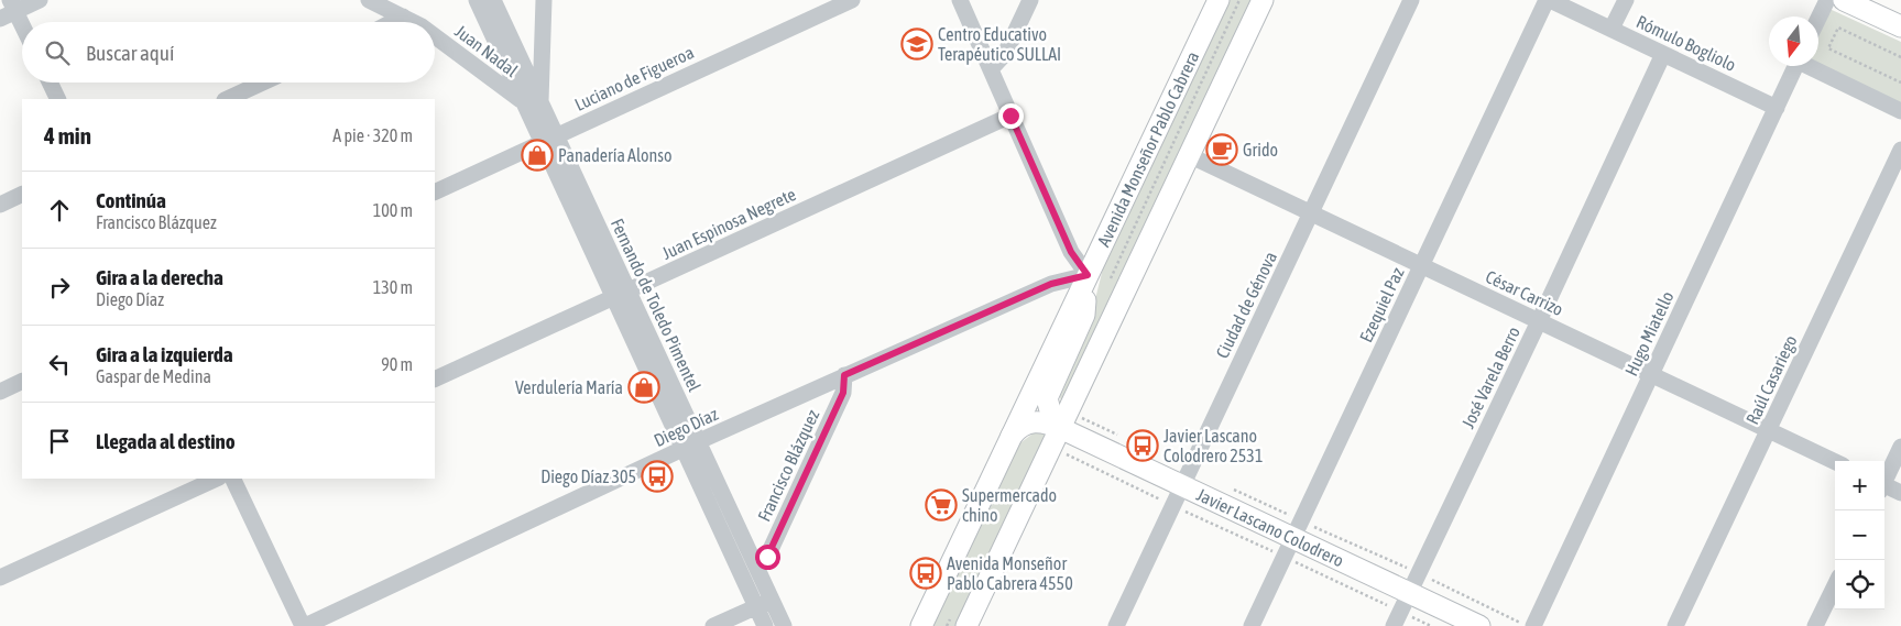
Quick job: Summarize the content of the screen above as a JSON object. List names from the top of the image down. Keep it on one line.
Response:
{"streets":{"main road":["Avenida Monseñor Pablo Cabrera","Javier Lascano Colodrero"],"street":["Rómulo Bogliolo","Juan Nadal","Luciano de Figueroa","Juan Espinosa Negrete","César Carrizo","Fernando de Toledo Pimentel","Ciudad de Génova","Ezequiel Paz","Hugo Miatello","José Varela Berro","Raúl Casariego","Diego Díaz","Francisco Blázquez"]},"crossings":[["Rómulo Bogliolo","Ezequiel Paz"],["Rómulo Bogliolo","Hugo Miatello"],["Rómulo Bogliolo","José Varela Berro"],["Juan Nadal","Fernando de Toledo Pimentel"],["Luciano de Figueroa","Fernando de Toledo Pimentel"],["Avenida Monseñor Pablo Cabrera","Diego Díaz"],["Avenida Monseñor Pablo Cabrera","Javier Lascano Colodrero"],["Juan Espinosa Negrete","Fernando de Toledo Pimentel"],["César Carrizo","Ciudad de Génova"],["César Carrizo","Ezequiel Paz"],["César Carrizo","Hugo Miatello"],["César Carrizo","José Varela Berro"],["César Carrizo","Raúl Casariego"],["Fernando de Toledo Pimentel","Diego Díaz"],["Fernando de Toledo Pimentel","Francisco Blázquez"],["Ciudad de Génova","Javier Lascano Colodrero"],["Ezequiel Paz","Javier Lascano Colodrero"],["José Varela Berro","Javier Lascano Colodrero"],["Diego Díaz","Francisco Blázquez"]],"places":{"school or university":["Centro Educativo Terapéutico SULLAI"],"cafe":["Grido"],"shop":["Panadería Alonso","Verdulería María"],"bus stop":["Javier Lascano Colodrero 2531","Diego Díaz 305","Avenida Monseñor Pablo Cabrera 4550"],"supermarket":["Supermercado chino"]},"north":"bottom","page":{"search":"Buscar aquí","heading":["4 min","A pie · 320 m"],"list":[["Continúa","Francisco Blázquez","100 m"],["Gira a la derecha","Diego Díaz","130 m"],["Gira a la izquierda","Gaspar de Medina","90 m"],"Llegada al destino"],"map_buttons":["+","−"]}}
